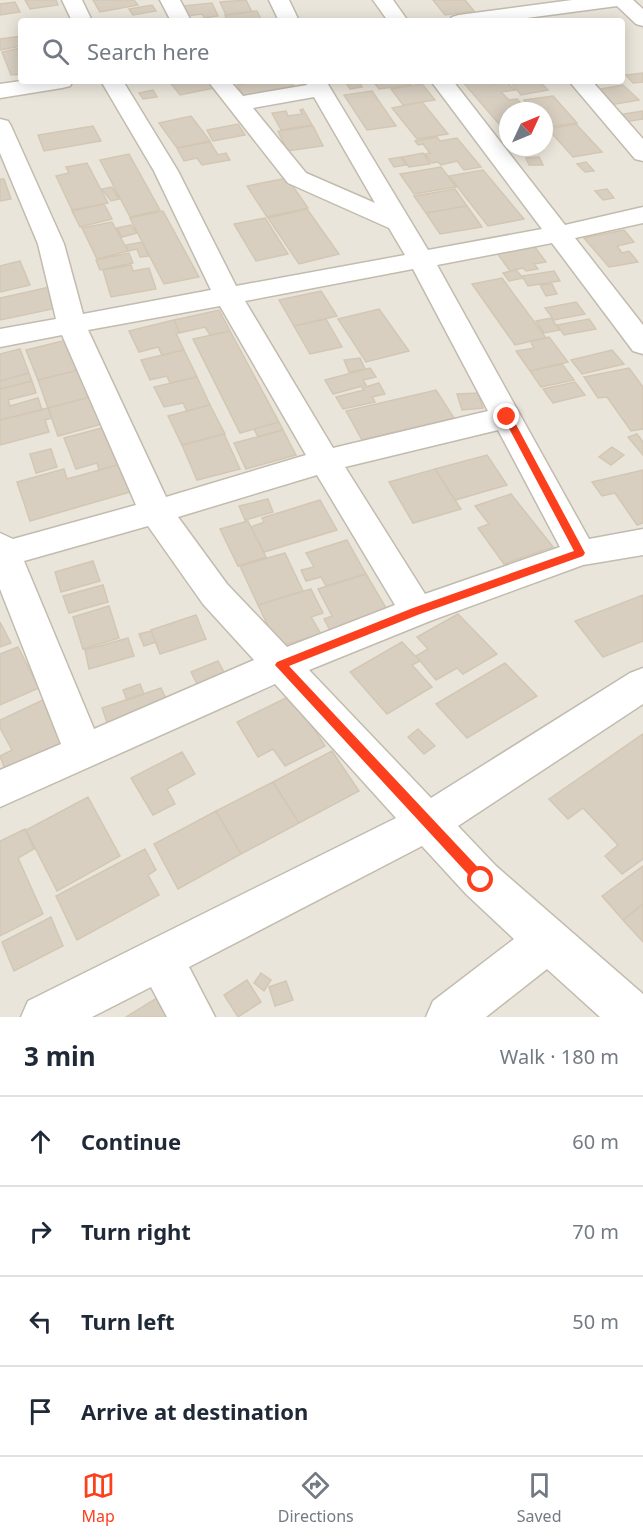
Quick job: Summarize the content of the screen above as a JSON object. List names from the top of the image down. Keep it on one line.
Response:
{"north":"top right","page":{"search":"Search here","heading":["3 min","Walk · 180 m"],"list":[["Continue","60 m"],["Turn right","70 m"],["Turn left","50 m"],"Arrive at destination"],"nav":["Map","Directions","Saved"]}}
